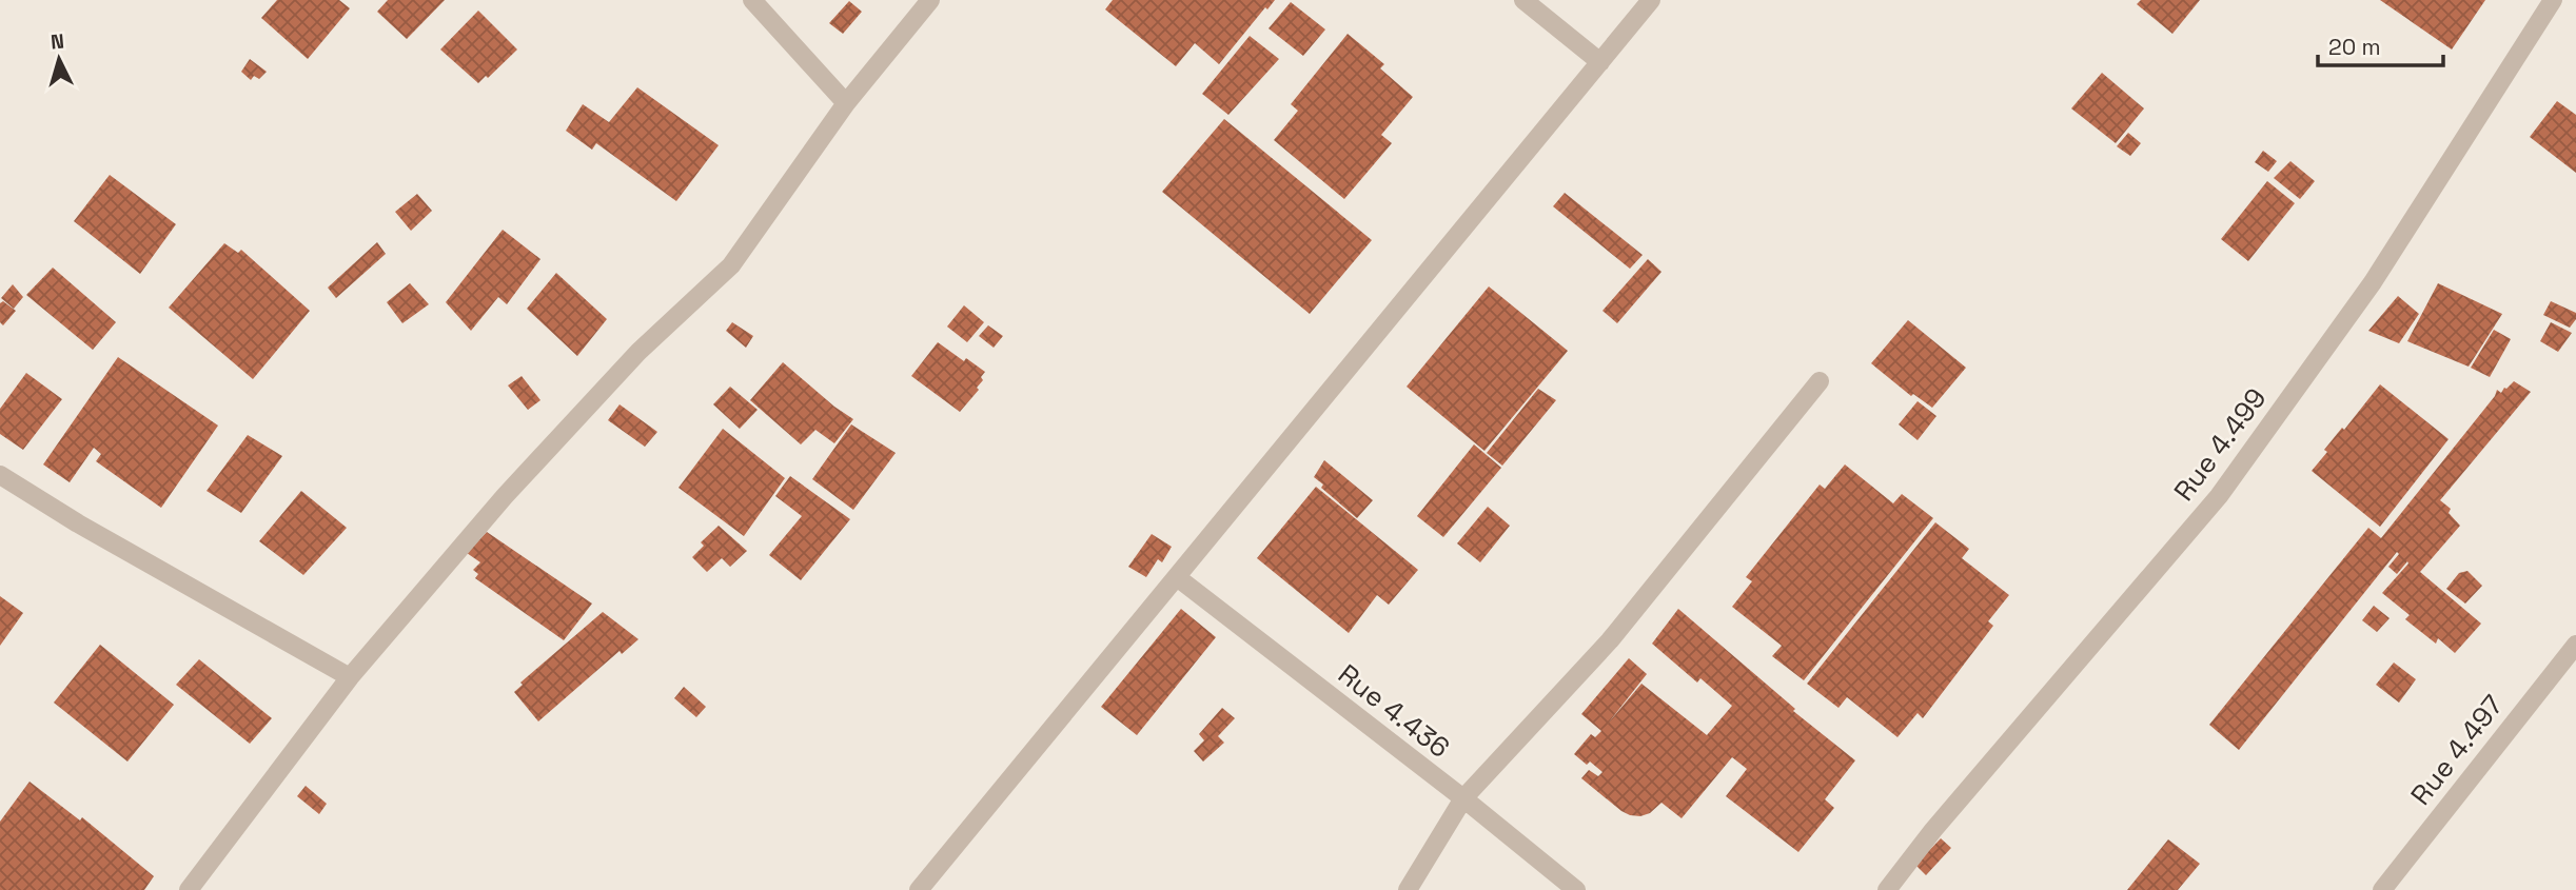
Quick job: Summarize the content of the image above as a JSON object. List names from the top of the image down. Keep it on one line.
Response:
{"streets":{"street":["Rue 4.499","Rue 4.436","Rue 4.497"]},"scale_bar":"20 m","north":"top"}
